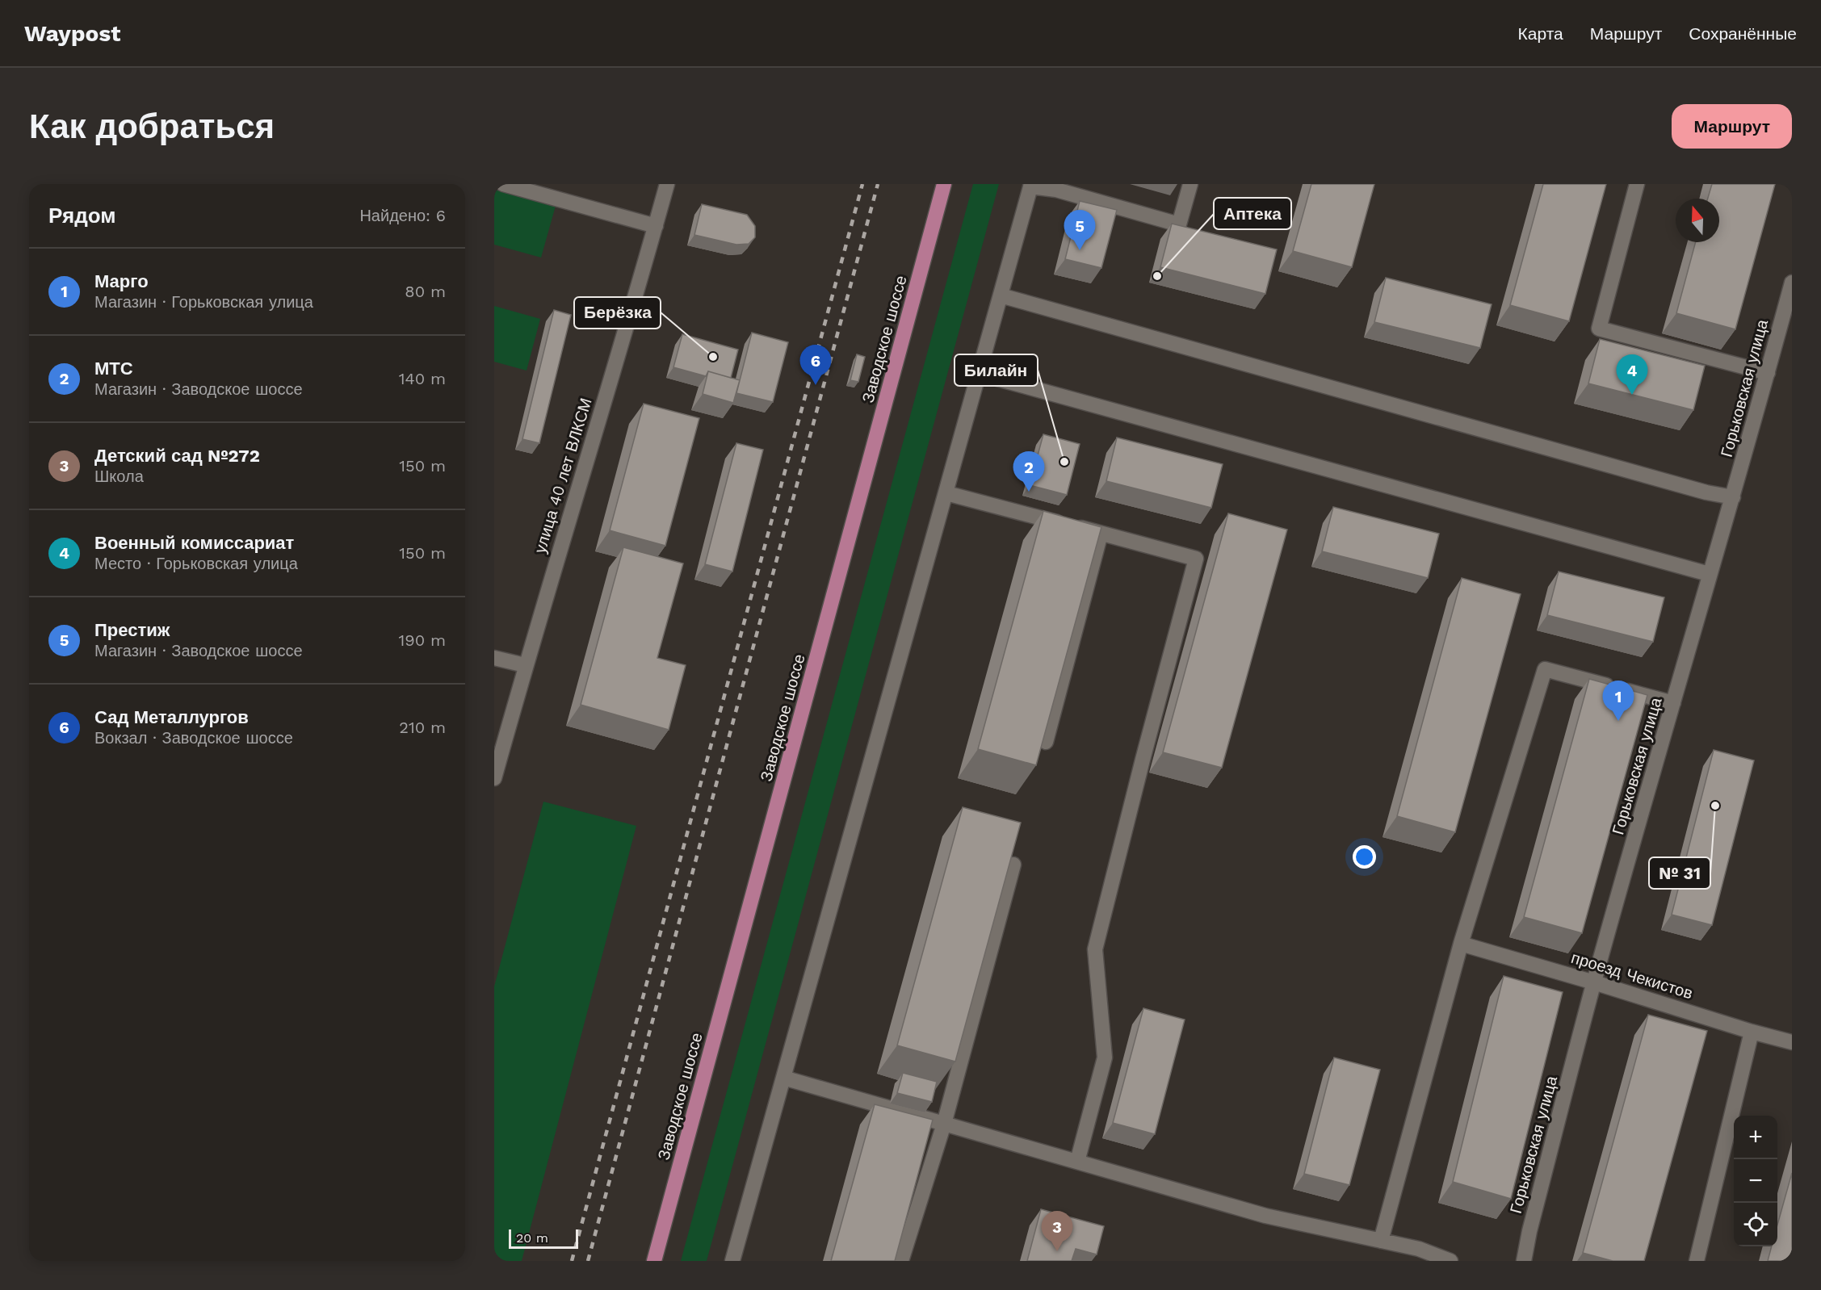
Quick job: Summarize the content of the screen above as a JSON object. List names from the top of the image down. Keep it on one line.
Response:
{"streets":{"main road":["Заводское шоссе"],"street":["Горьковская улица","улица 40 лет ВЛКСМ","проезд Чекистов"]},"crossings":[["Горьковская улица","проезд Чекистов"]],"places":["Аптека","Берёзка","Билайн","№ 31"],"scale_bar":"20 m","north":"top","page":{"header":"Waypost","nav":["Карта","Маршрут","Сохранённые"],"buttons":"Маршрут","title":"Как добраться","heading":["Рядом","Найдено: 6"],"pins":["5","6","4","2","1","3"],"list":[{"mark":"1","name":"Марго","note":"Магазин · Горьковская улица","value":"80 m"},{"mark":"2","name":"МТС","note":"Магазин · Заводское шоссе","value":"140 m"},{"mark":"3","name":"Детский сад №272","note":"Школа","value":"150 m"},{"mark":"4","name":"Военный комиссариат","note":"Место · Горьковская улица","value":"150 m"},{"mark":"5","name":"Престиж","note":"Магазин · Заводское шоссе","value":"190 m"},{"mark":"6","name":"Сад Металлургов","note":"Вокзал · Заводское шоссе","value":"210 m"}],"map_buttons":["+","−"],"scale":"20 m"}}
